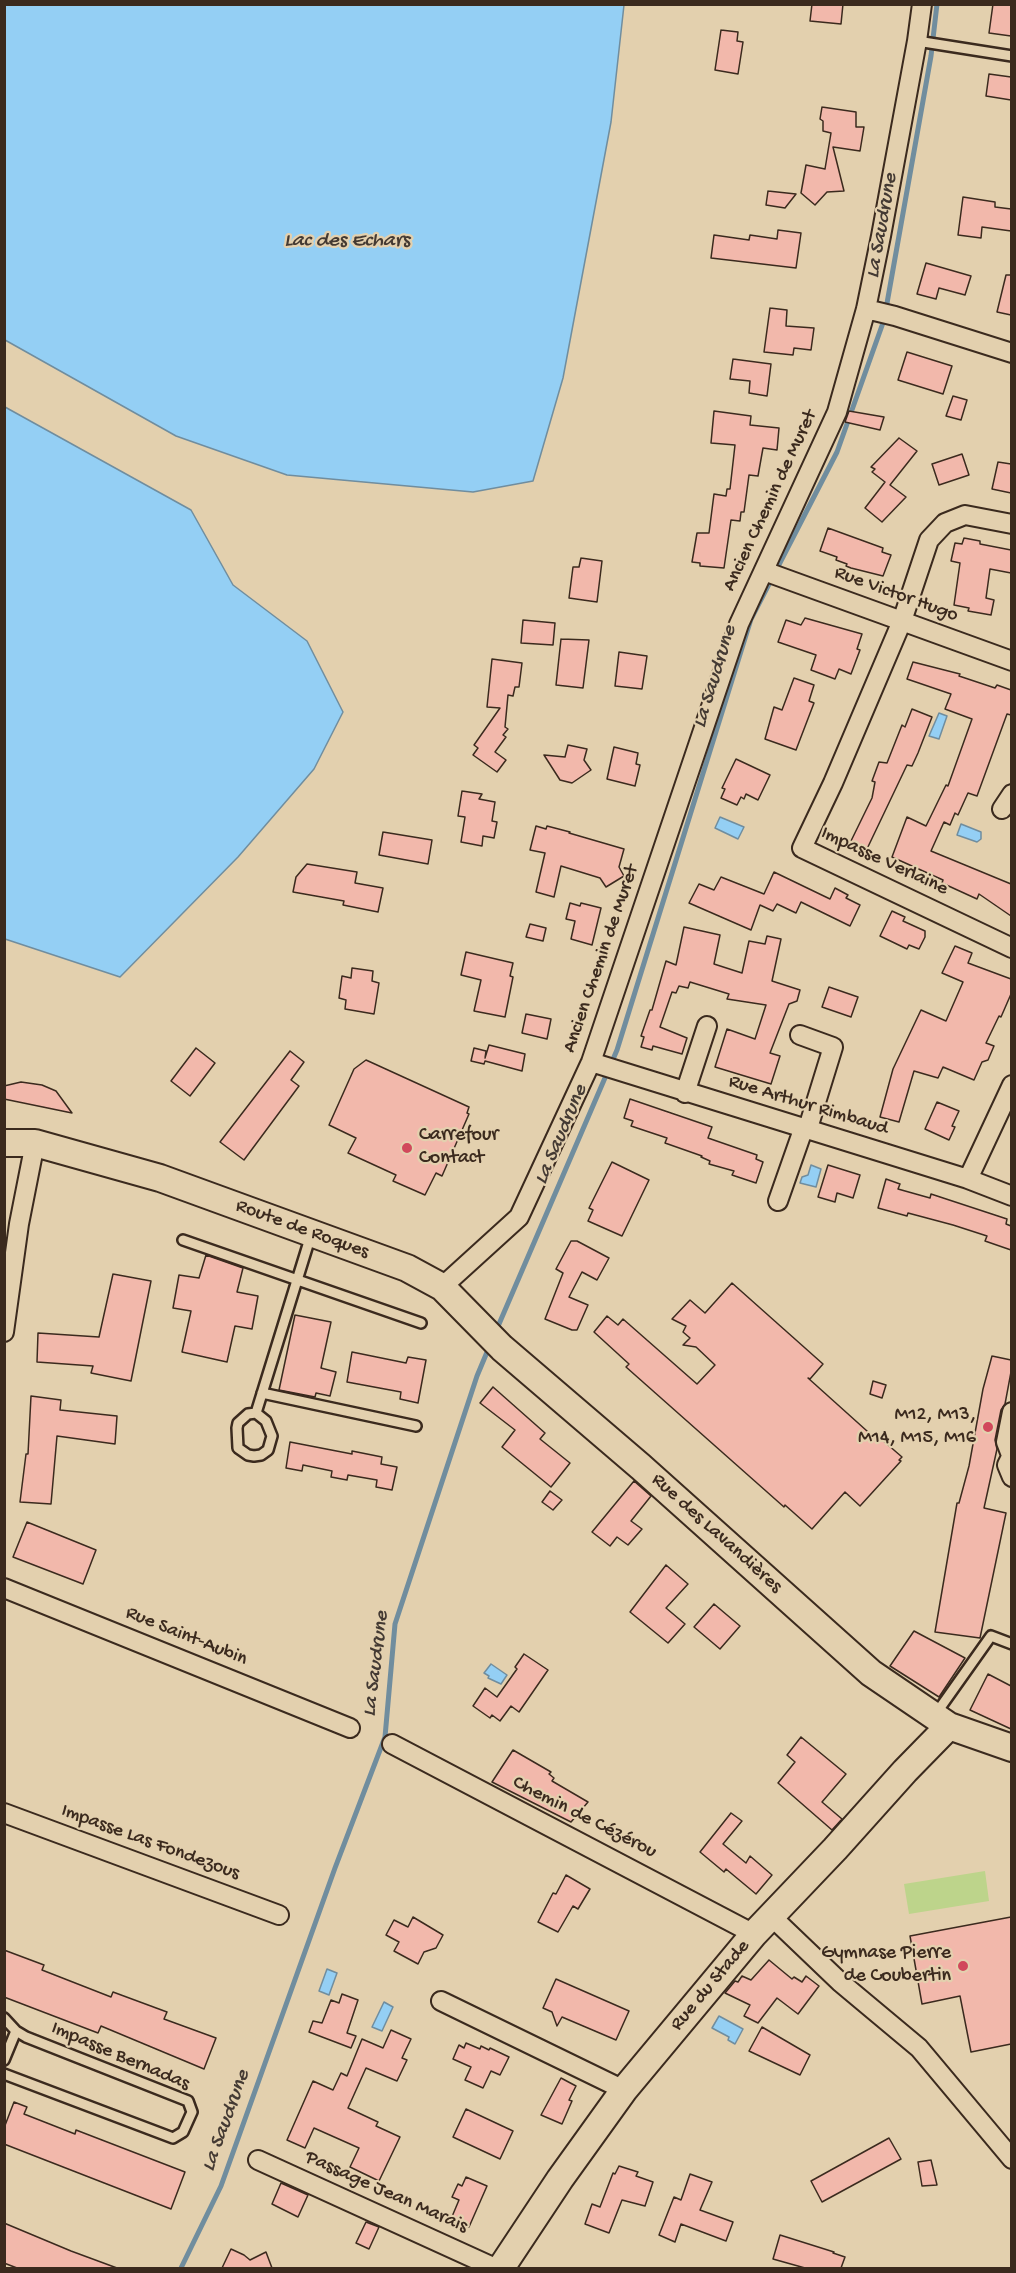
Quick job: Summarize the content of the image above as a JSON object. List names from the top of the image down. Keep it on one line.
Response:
{"streets":{"street":["Ancien Chemin de Muret","Rue Victor Hugo","Impasse Verlaine","Rue Arthur Rimbaud","Route de Roques","Rue des Lavandières","Rue Saint-Aubin","Chemin de Cézérou","Impasse Las Fondezous","Rue du Stade","Passage Jean Marais"],"lane":["Impasse Bernadas"]},"crossings":[["Ancien Chemin de Muret","Rue Victor Hugo"],["Ancien Chemin de Muret","Rue Arthur Rimbaud"],["Ancien Chemin de Muret","Route de Roques"],["Ancien Chemin de Muret","Rue des Lavandières"],["Rue Victor Hugo","Impasse Verlaine"],["Route de Roques","Rue des Lavandières"],["Rue des Lavandières","Rue du Stade"],["Chemin de Cézérou","Rue du Stade"]],"water":["La Saudrune","Lac des Echars"],"places":["Carrefour Contact","M12, M13, M14, M15, M16","Gymnase Pierre de Coubertin"]}
